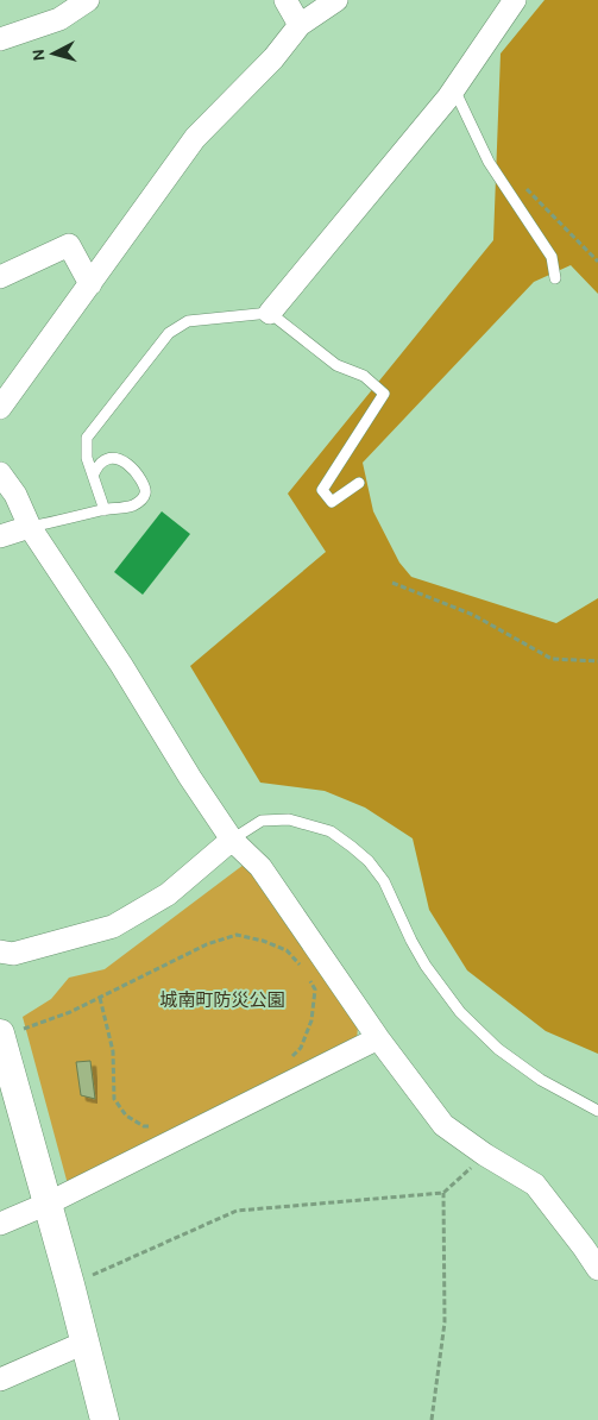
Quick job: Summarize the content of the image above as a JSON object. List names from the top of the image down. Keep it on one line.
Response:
{"parks":["城南町防災公園"],"north":"left"}
